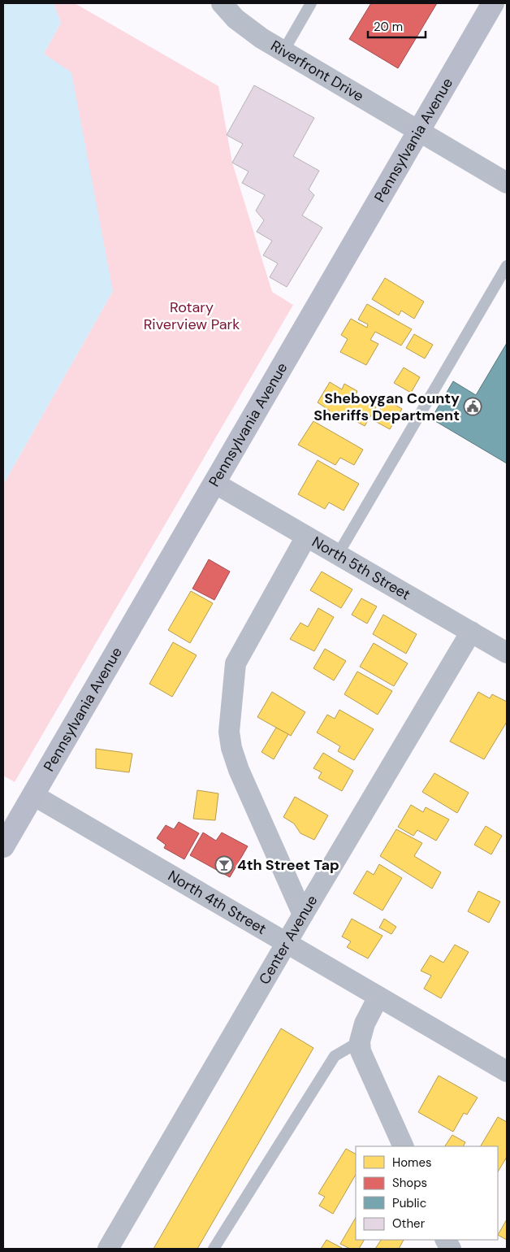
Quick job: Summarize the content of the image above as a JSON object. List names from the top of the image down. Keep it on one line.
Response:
{"streets":{"street":["Riverfront Drive","Pennsylvania Avenue","North 5th Street","North 4th Street","Center Avenue"]},"crossings":[["Riverfront Drive","Pennsylvania Avenue"],["Pennsylvania Avenue","North 5th Street"],["Pennsylvania Avenue","North 4th Street"],["North 5th Street","Center Avenue"],["North 4th Street","Center Avenue"]],"parks":["Rotary Riverview Park"],"places":{"public building":["Sheboygan County Sheriffs Department"],"bar":["4th Street Tap"]},"legend":["Homes","Shops","Public","Other"],"scale_bar":"20 m"}
